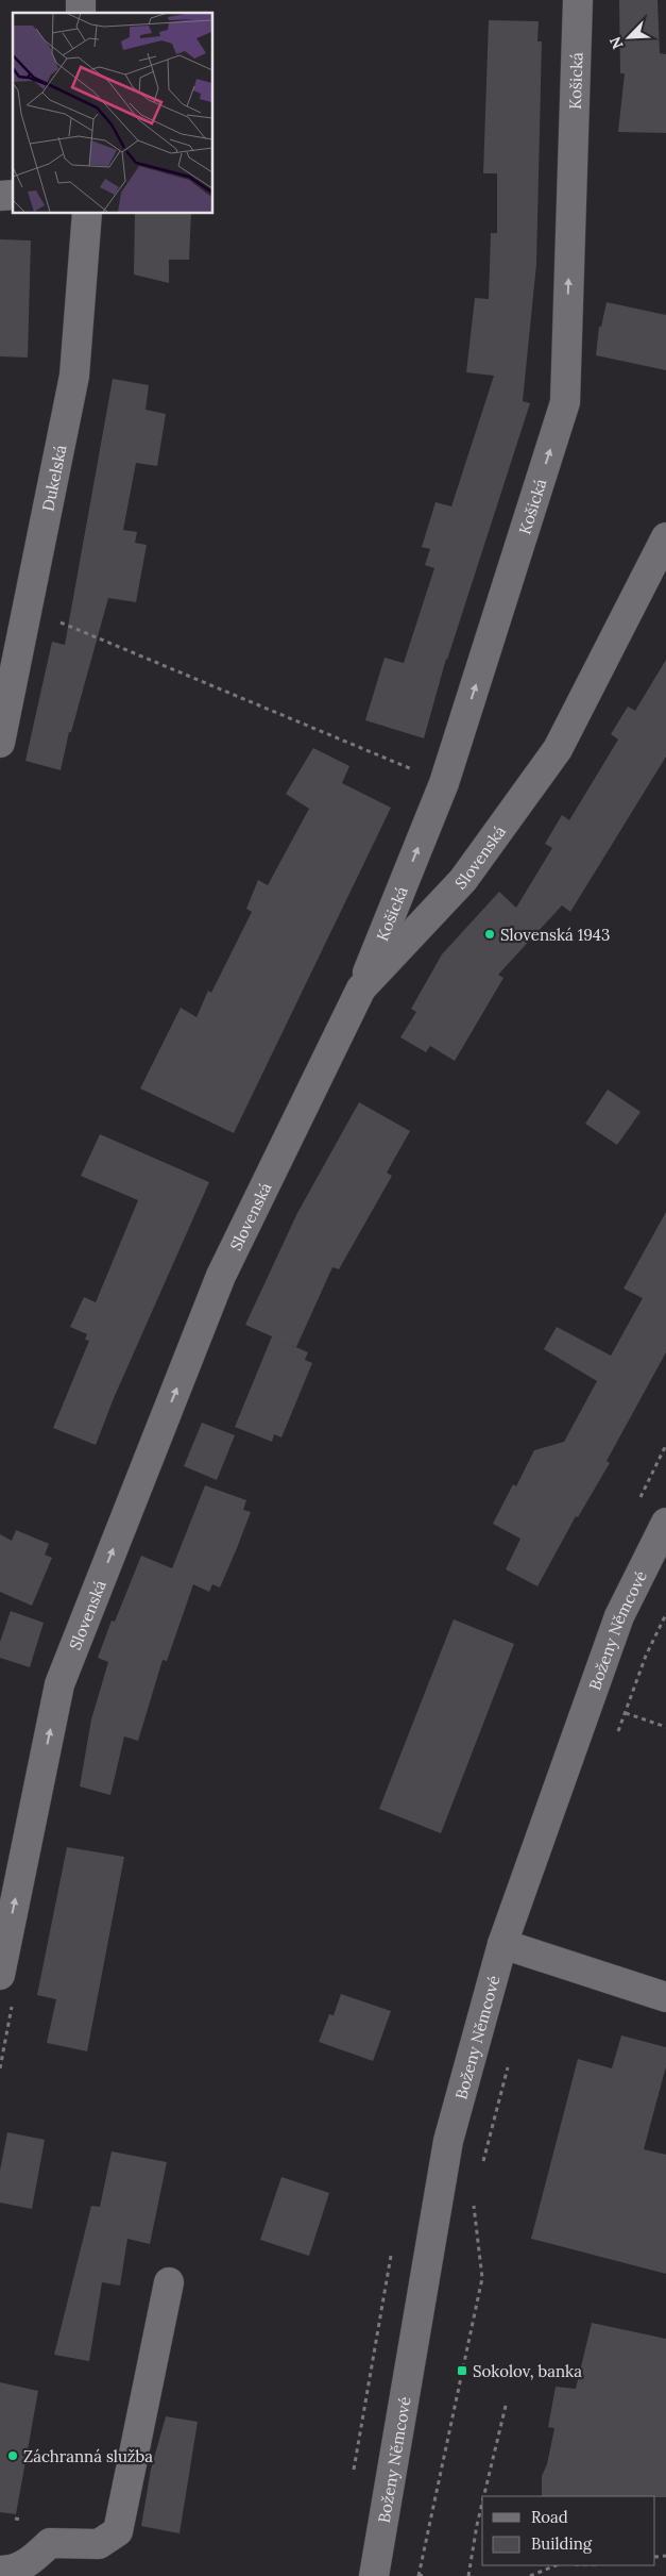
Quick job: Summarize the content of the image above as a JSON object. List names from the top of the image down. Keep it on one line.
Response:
{"streets":{"street":["Košická","Dukelská","Slovenská","Boženy Němcové"]},"crossings":[["Košická","Slovenská"]],"one_way":["Košická","Slovenská"],"places":{"other":["Slovenská 1943","Záchranná služba"],"transit":["Sokolov, banka"]},"legend":["Road","Building"],"north":"bottom left"}
